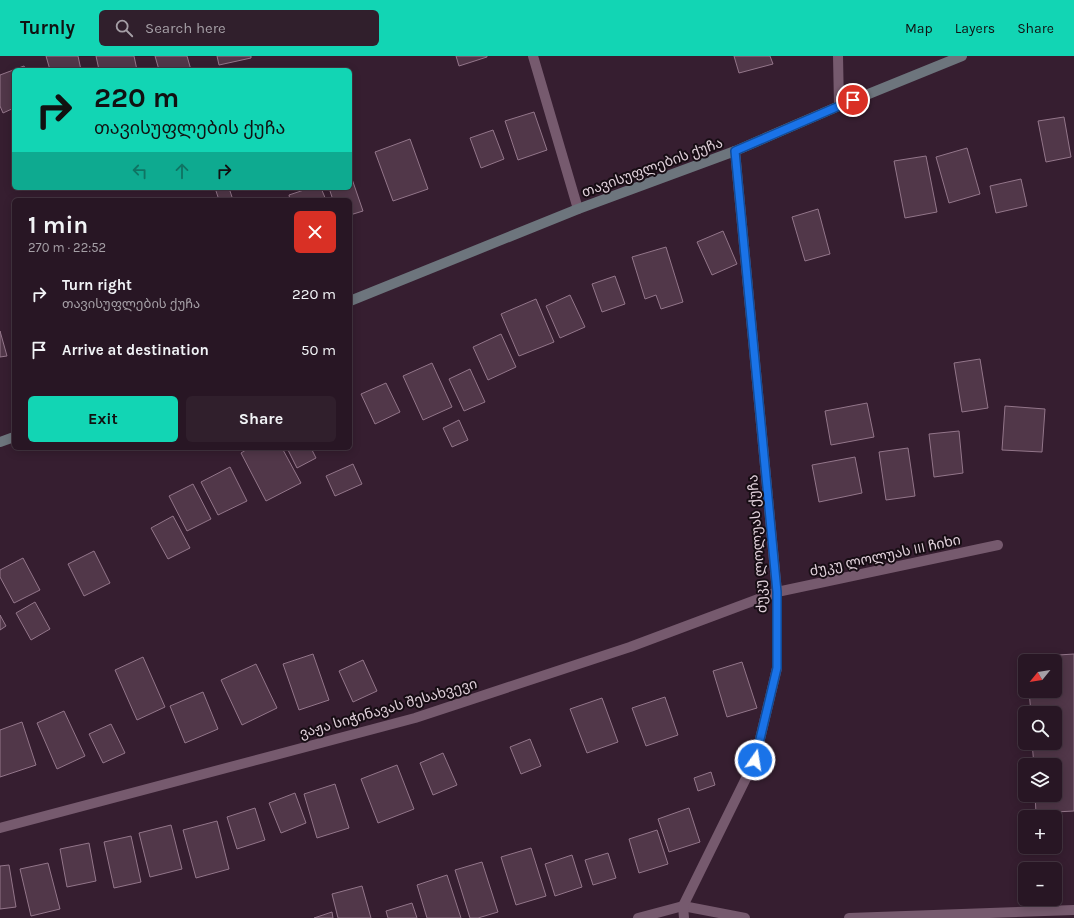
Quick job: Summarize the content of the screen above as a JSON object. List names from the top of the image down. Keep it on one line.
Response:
{"streets":{"main road":["თავისუფლების ქუჩა"],"street":["ძუკუ ლოლუას ქუჩა","ძუკუ ლოლუას III ჩიხი","ვაჟა სიჭინავას შესახვევი"]},"crossings":[["თავისუფლების ქუჩა","ძუკუ ლოლუას ქუჩა"],["ძუკუ ლოლუას ქუჩა","ძუკუ ლოლუას III ჩიხი"],["ძუკუ ლოლუას ქუჩა","ვაჟა სიჭინავას შესახვევი"],["ძუკუ ლოლუას III ჩიხი","ვაჟა სიჭინავას შესახვევი"]],"north":"bottom left","page":{"header":"Turnly","search":"Search here","nav":["Map","Layers","Share"],"turn":["220 m","თავისუფლების ქუჩა"],"heading":["1 min","270 m · 22:52"],"list":[{"name":"Turn right","note":"თავისუფლების ქუჩა","value":"220 m"},{"name":"Arrive at destination","value":"50 m"}],"buttons":["Exit","Share"],"map_buttons":["+","−"]}}
